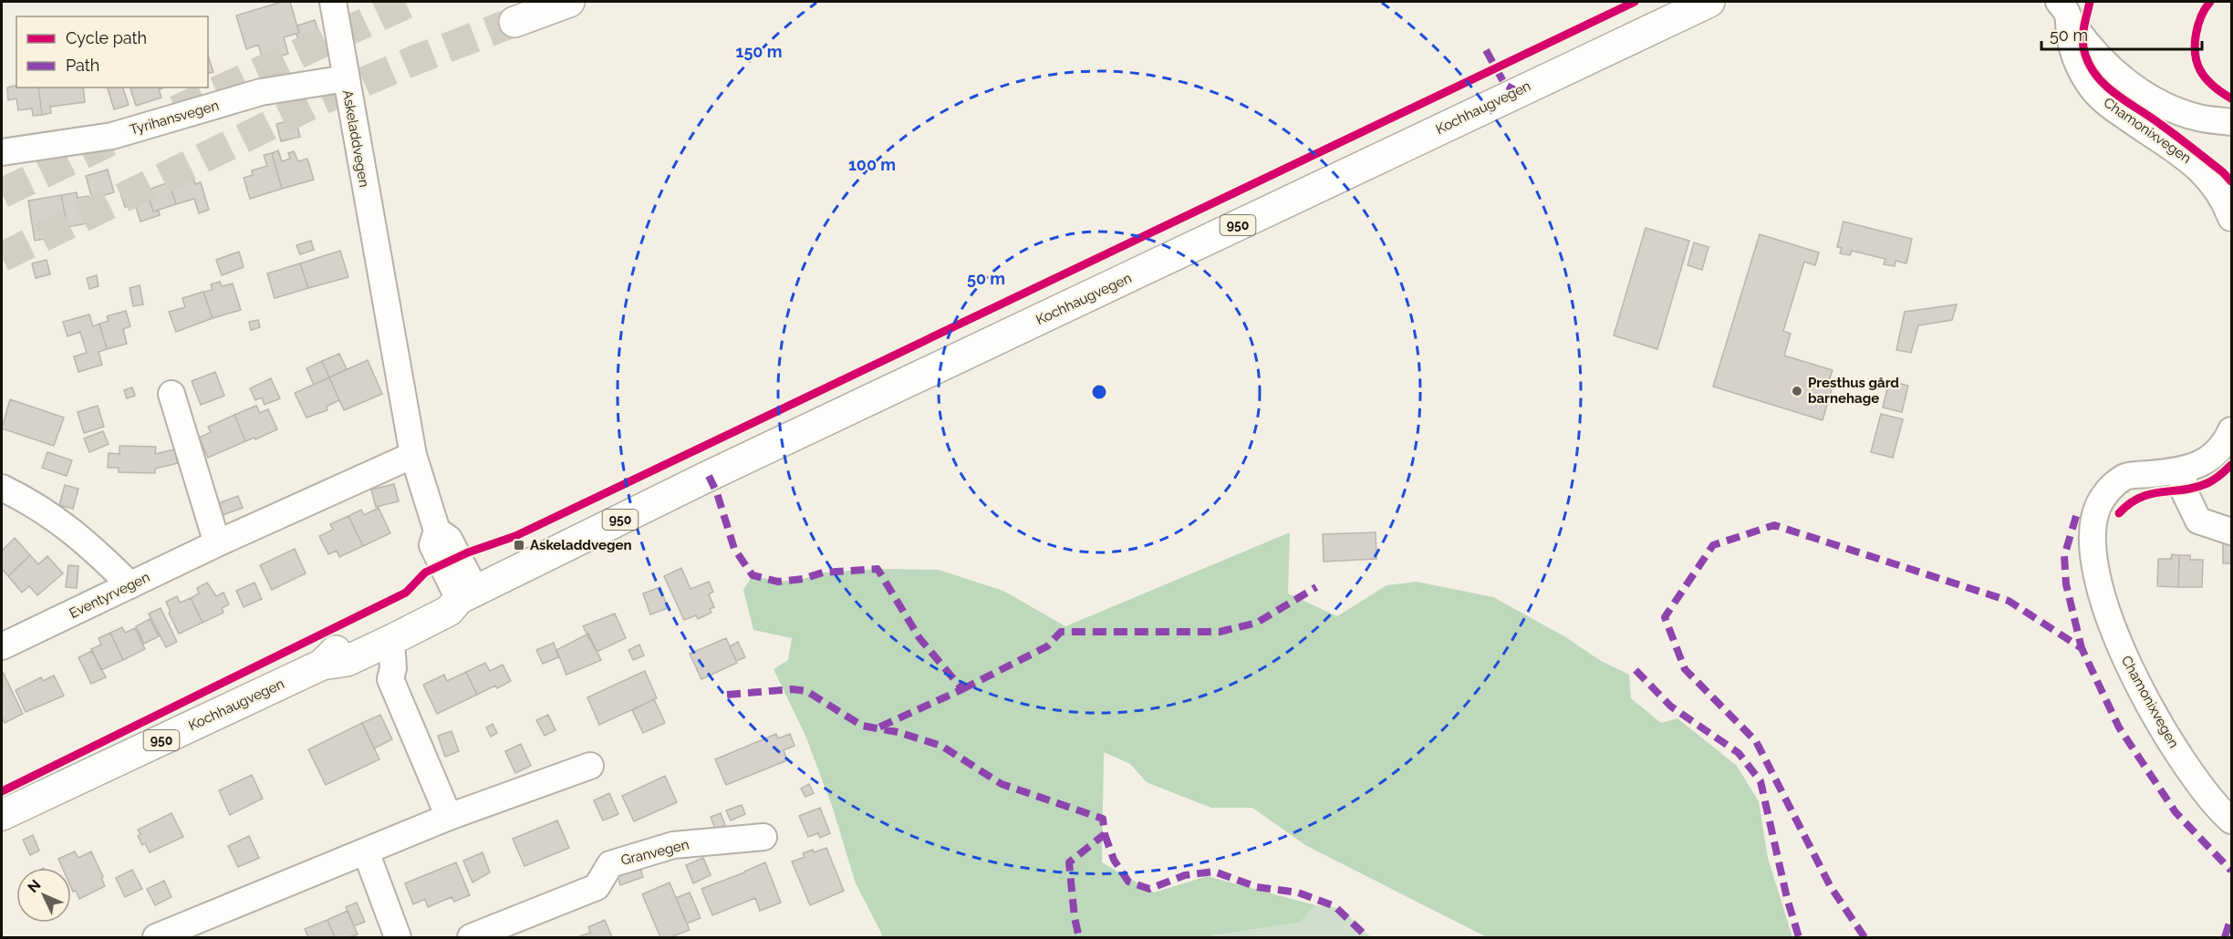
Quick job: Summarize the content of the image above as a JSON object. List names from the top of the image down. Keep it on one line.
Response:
{"streets":{"main road":["Kochhaugvegen","950"],"street":["Tyrihansvegen","Chamonixvegen","Askeladdvegen","Eventyrvegen","Granvegen"]},"crossings":[["Kochhaugvegen","Askeladdvegen"],["Tyrihansvegen","Askeladdvegen"],["Askeladdvegen","Eventyrvegen"]],"places":{"other":["Presthus gård barnehage"],"transit":["Askeladdvegen"]},"legend":["Cycle path","Path"],"scale_bar":"50 m","north":"top left","rings":["150 m","100 m","50 m"]}
